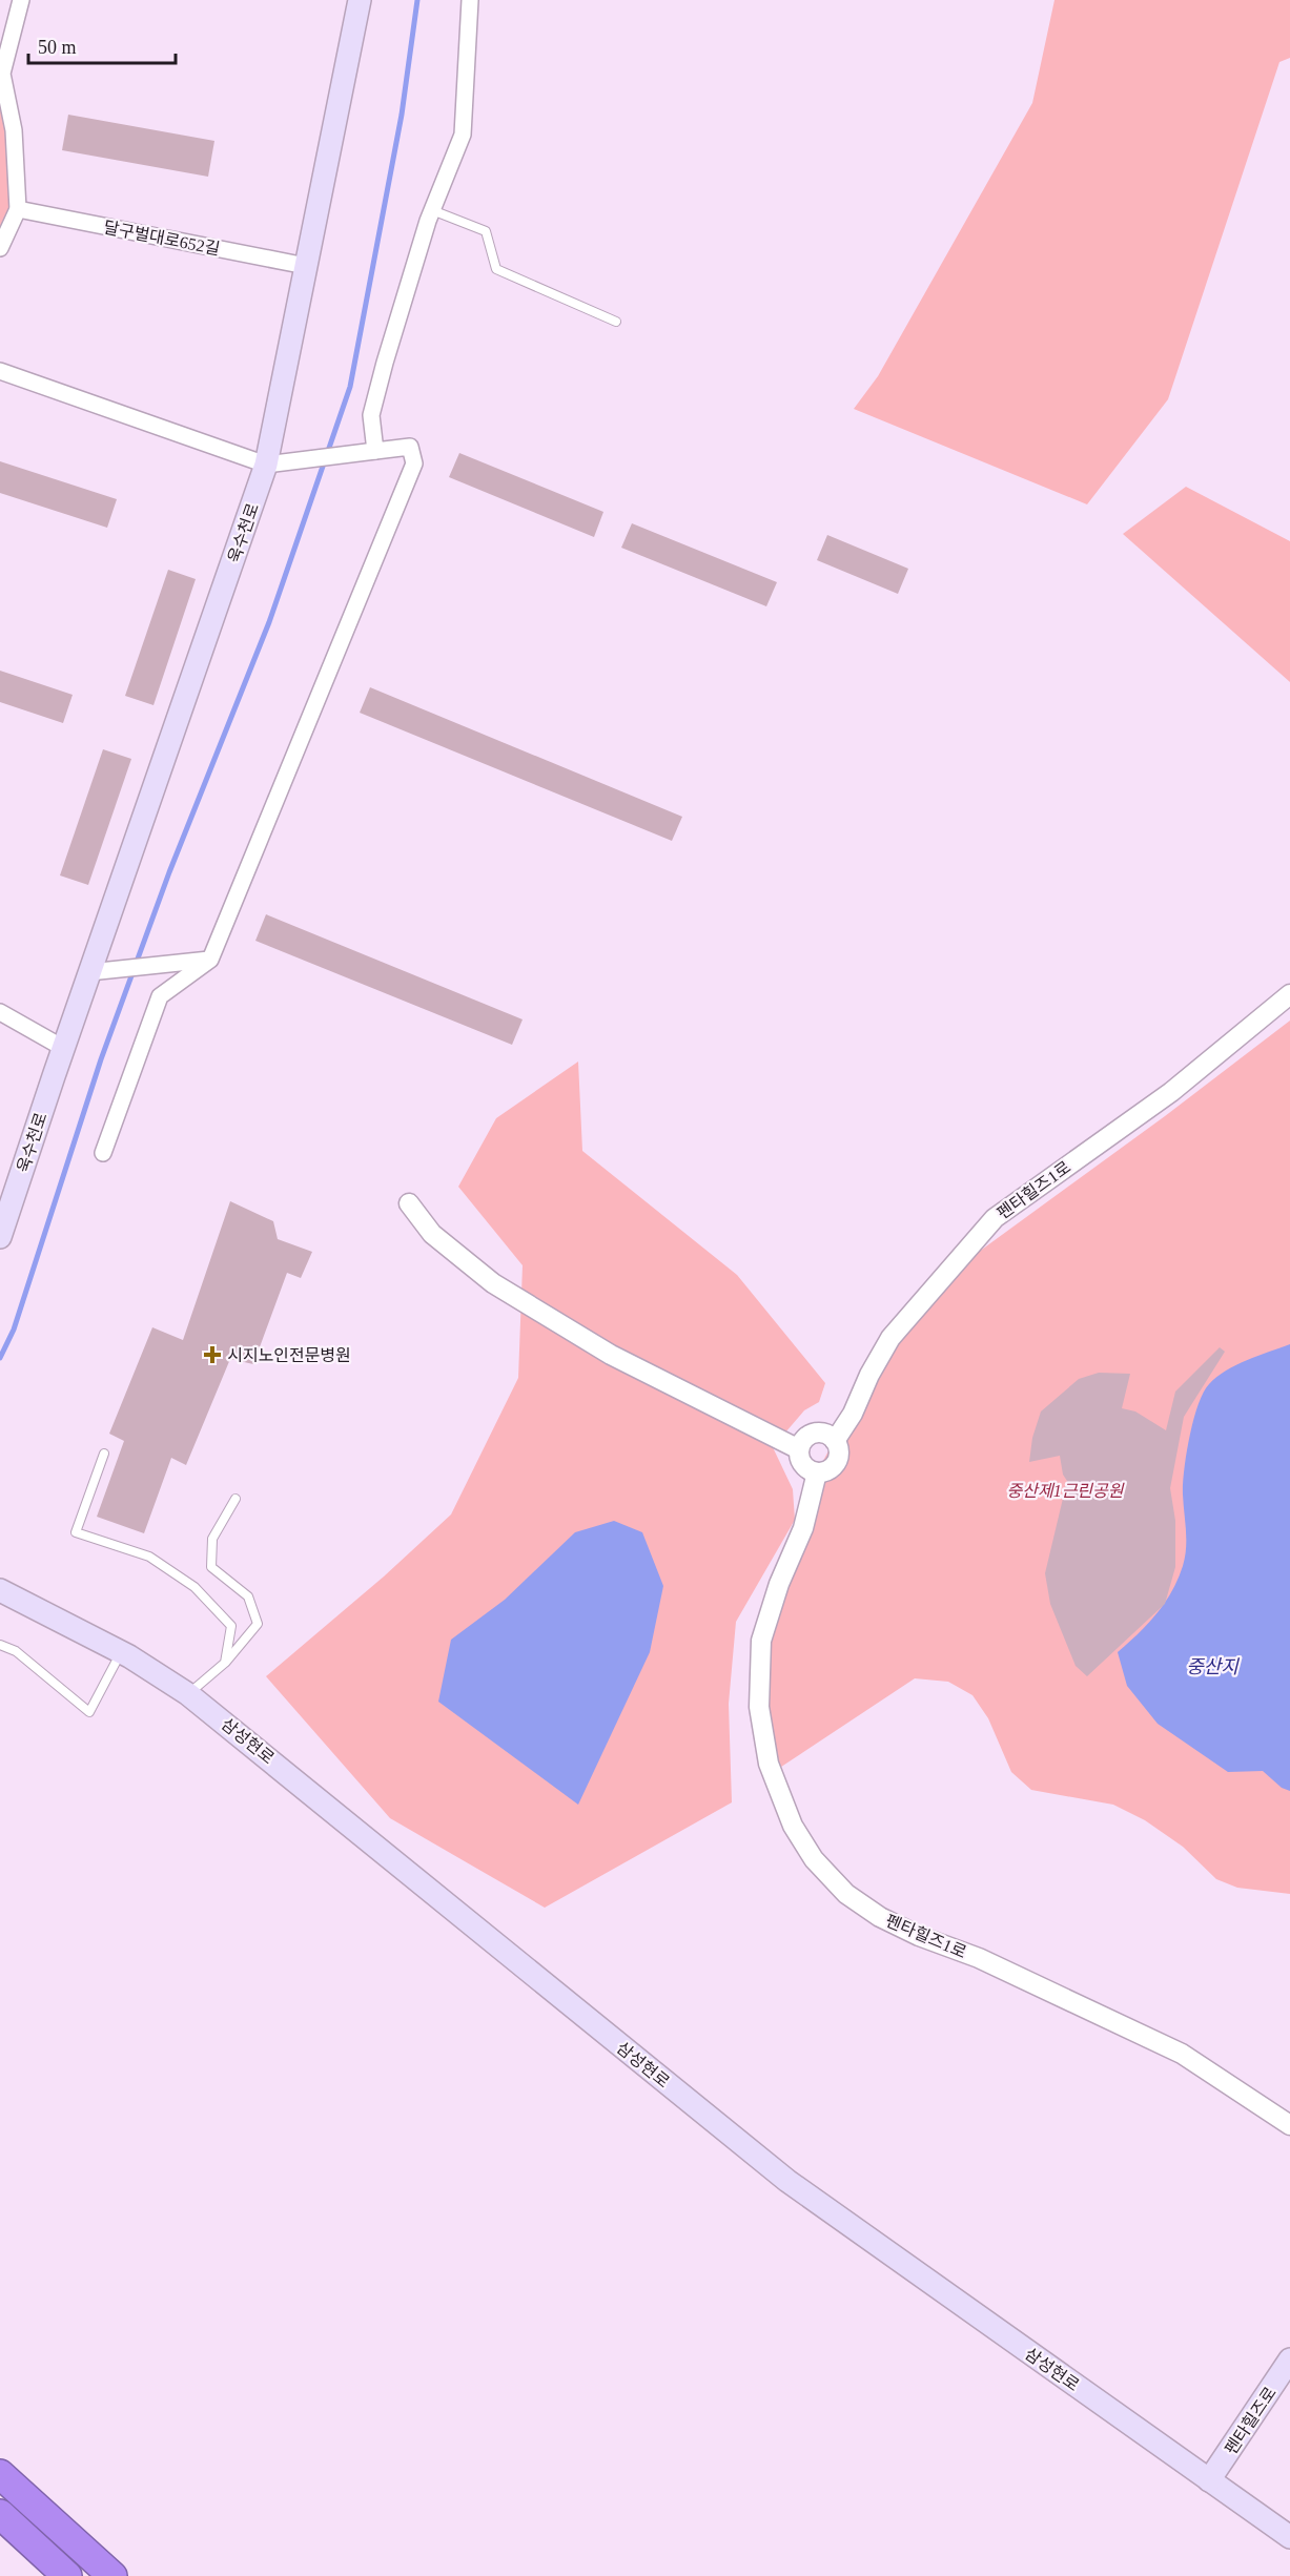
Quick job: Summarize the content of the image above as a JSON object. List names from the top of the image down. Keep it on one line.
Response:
{"streets":{"main road":["욱수천로","삼성현로","펜타힐즈로"],"street":["달구벌대로652길","펜타힐즈1로"]},"crossings":[["달구벌대로652길","욱수천로"],["삼성현로","펜타힐즈로"]],"water":["중산지"],"parks":["중산제1근린공원"],"places":{"health":["시지노인전문병원"]},"scale_bar":"50 m"}
